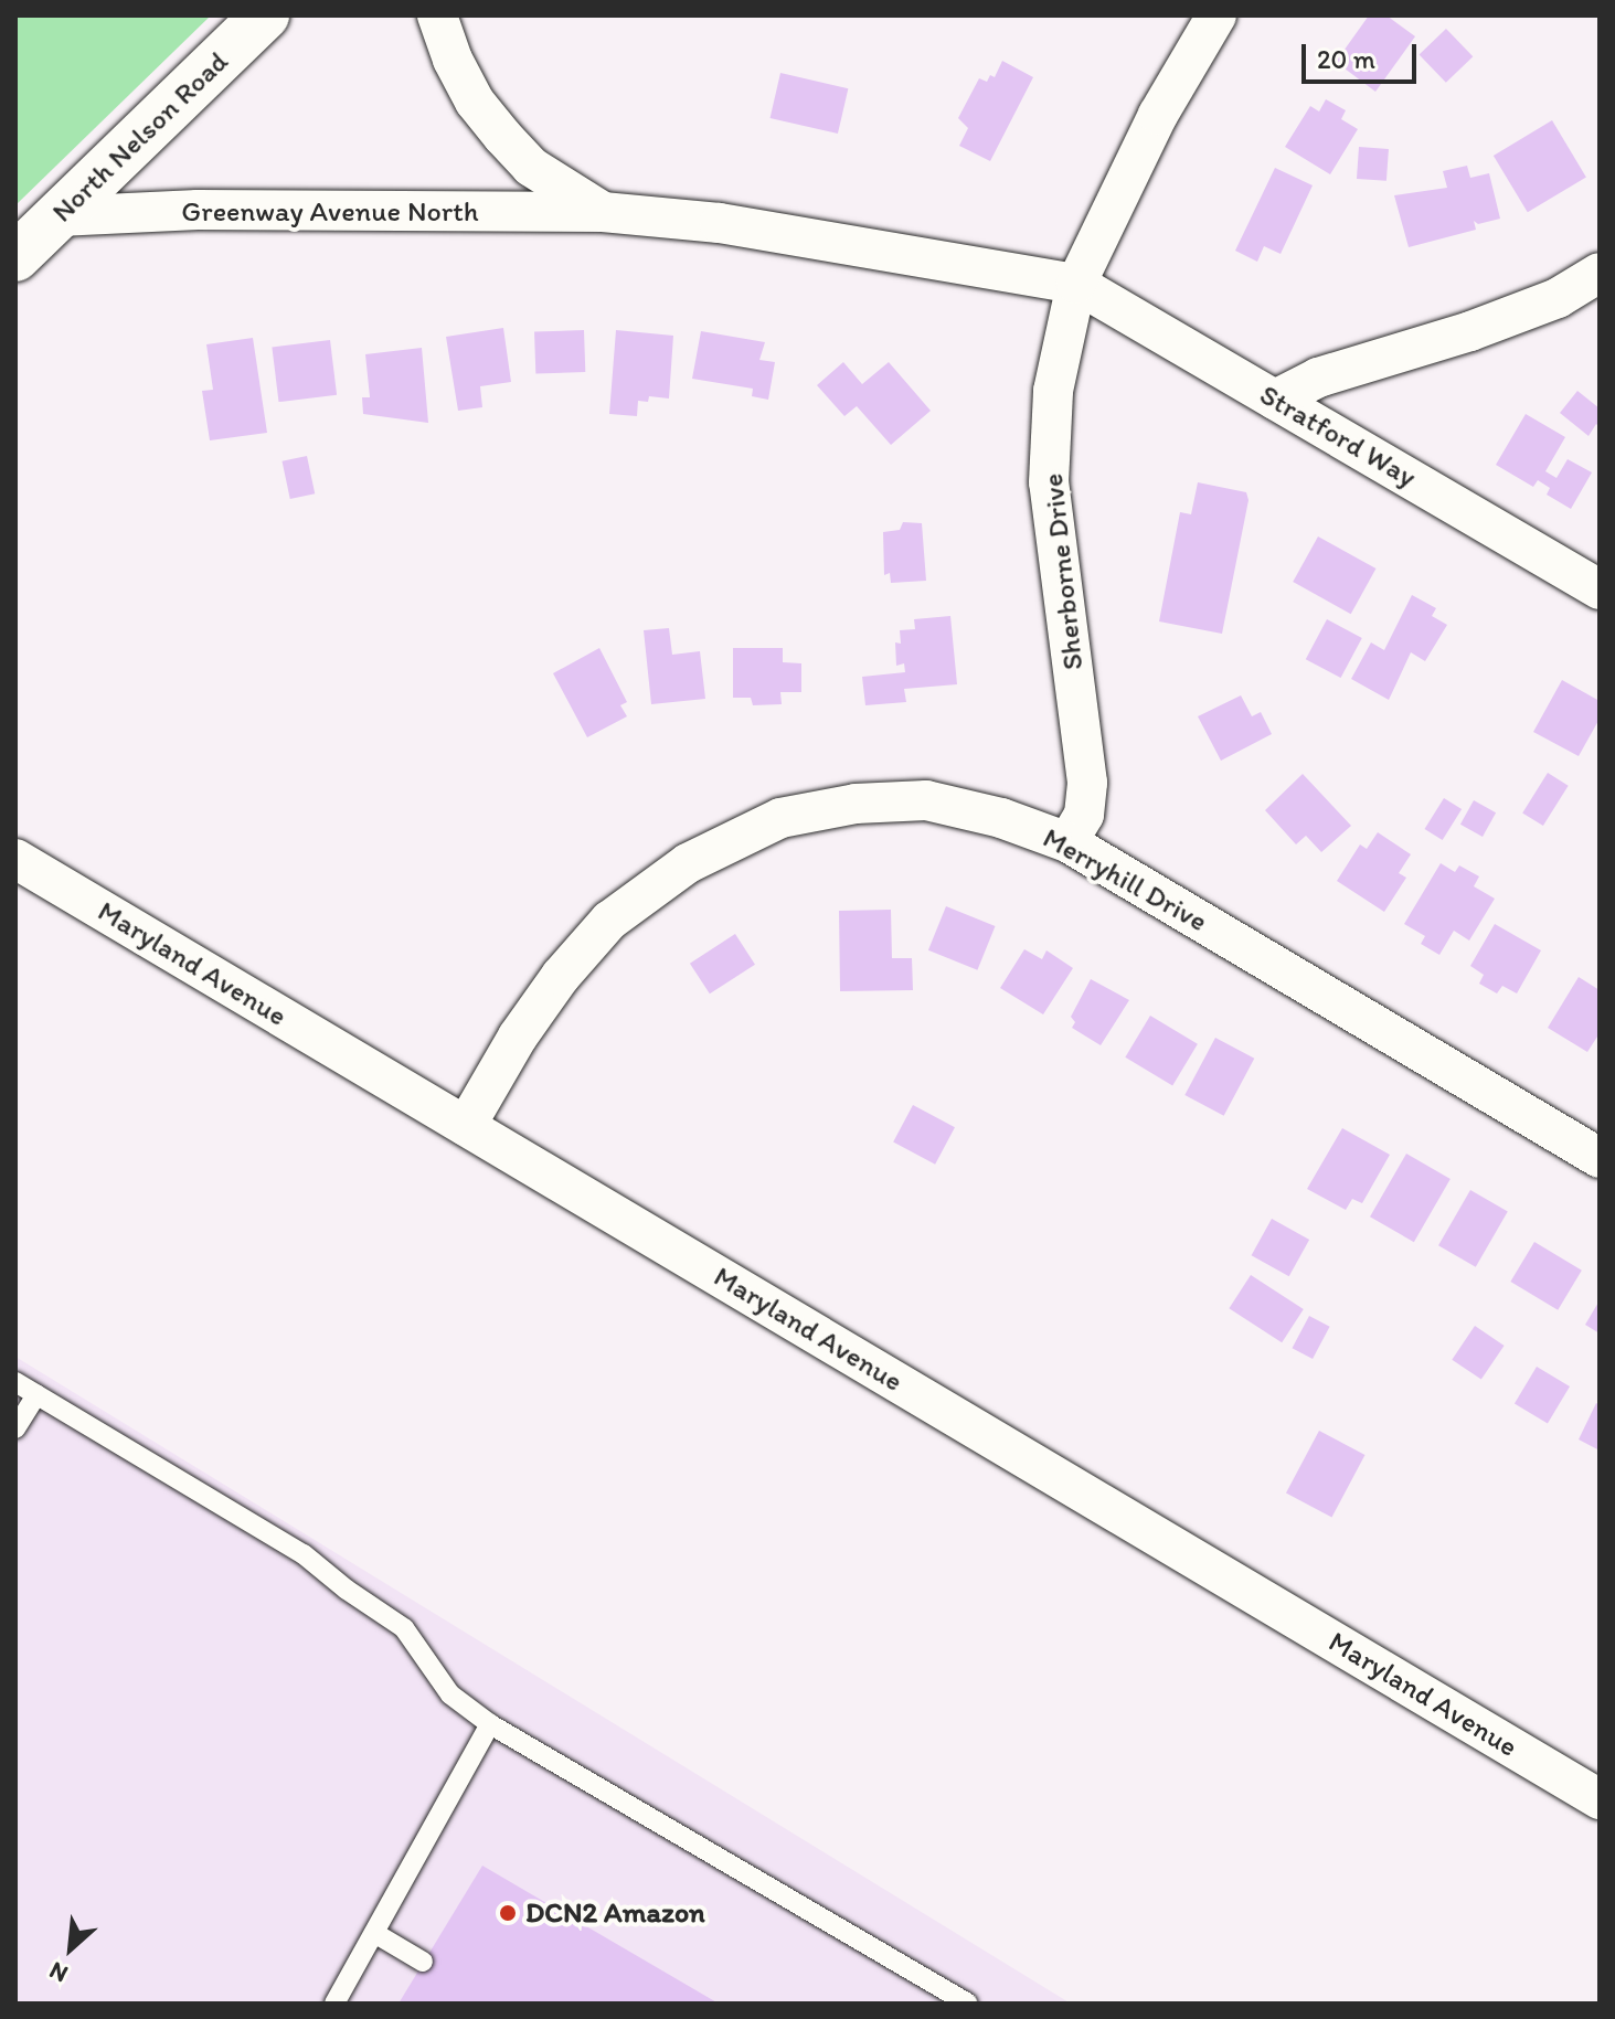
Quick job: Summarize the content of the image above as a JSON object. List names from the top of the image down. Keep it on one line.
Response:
{"streets":{"main road":["North Nelson Road"],"street":["Greenway Avenue North","Stratford Way","Sherborne Drive","Merryhill Drive","Maryland Avenue"]},"crossings":[["North Nelson Road","Greenway Avenue North"],["Greenway Avenue North","Stratford Way"],["Greenway Avenue North","Sherborne Drive"],["Stratford Way","Sherborne Drive"],["Sherborne Drive","Merryhill Drive"],["Merryhill Drive","Maryland Avenue"]],"places":["DCN2 Amazon"],"scale_bar":"20 m","north":"bottom left"}
